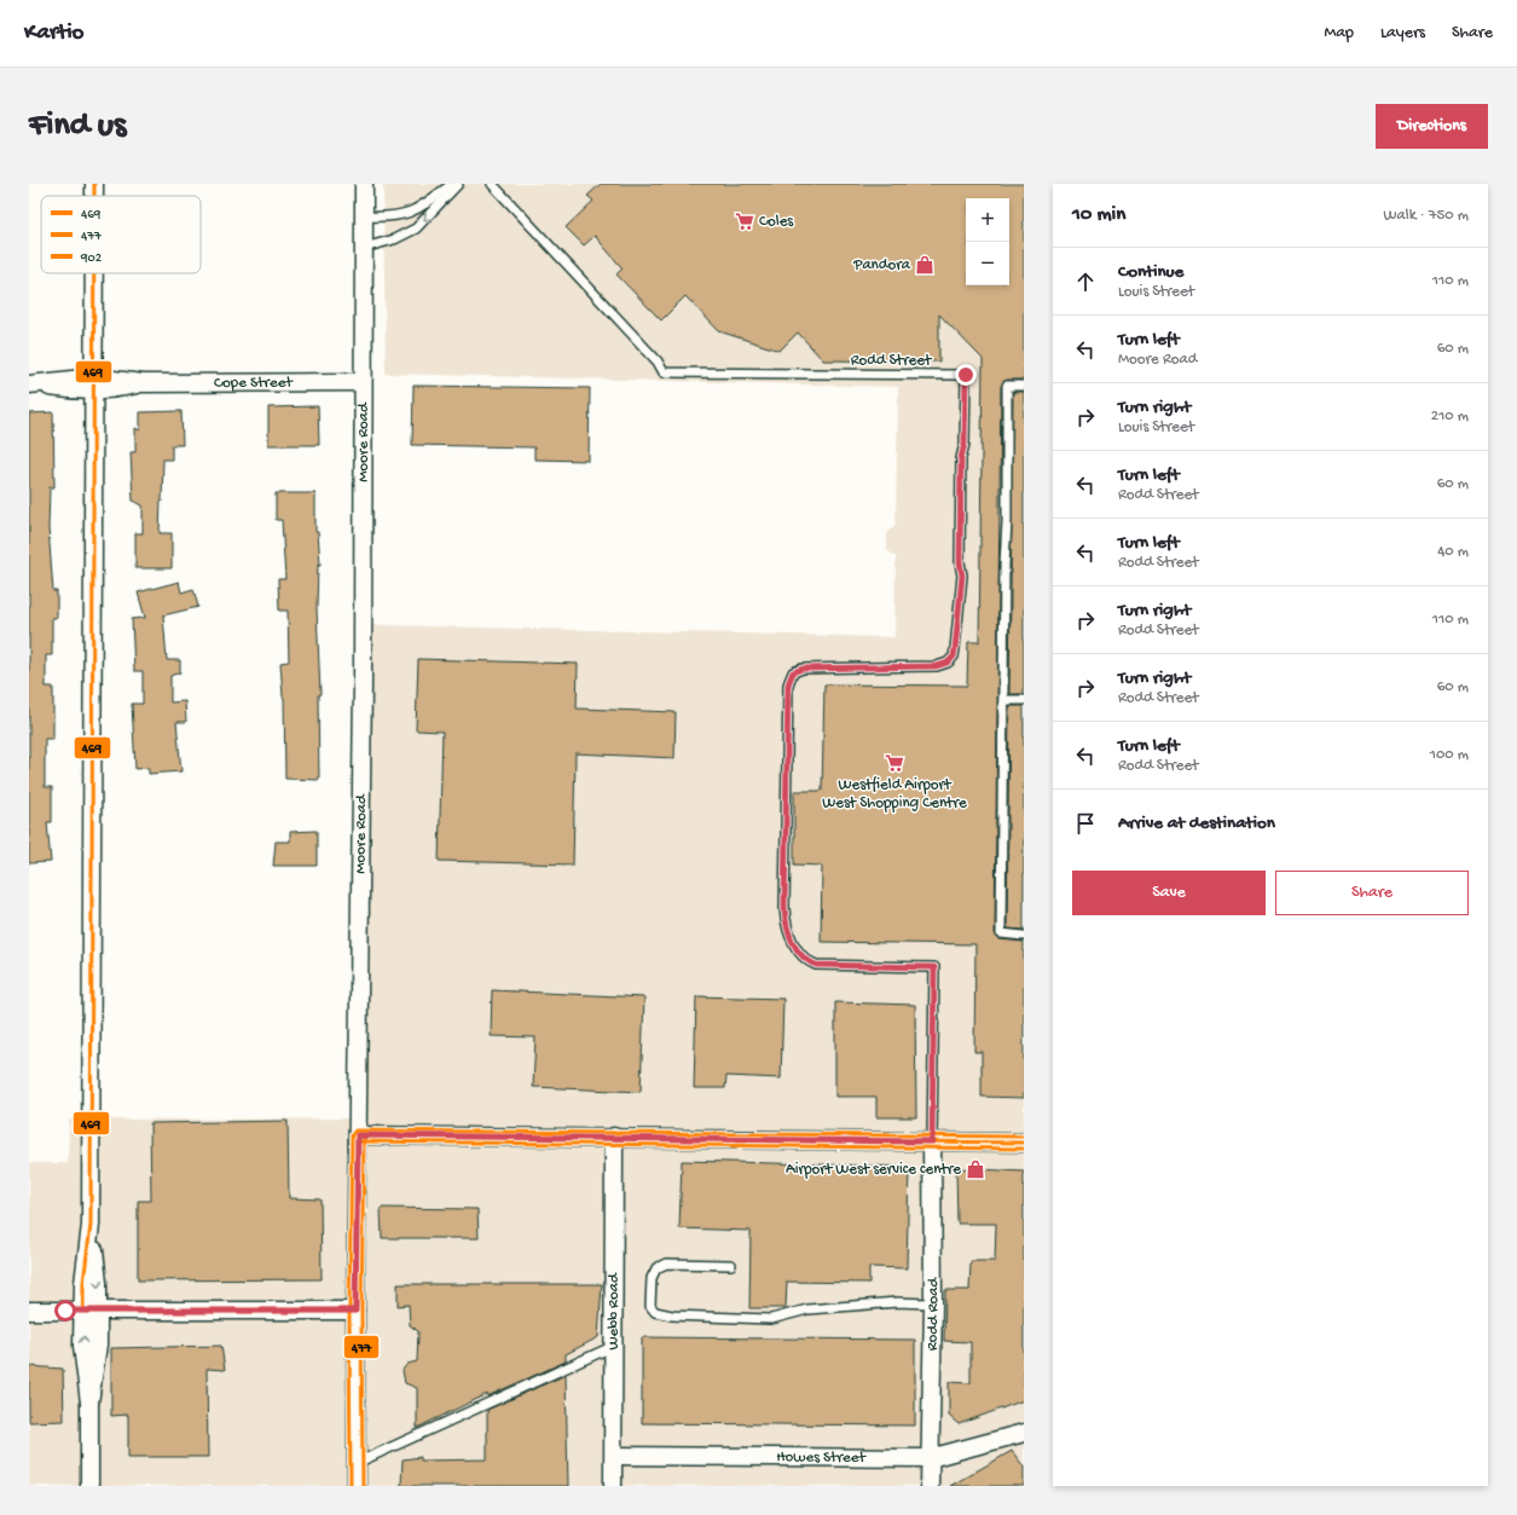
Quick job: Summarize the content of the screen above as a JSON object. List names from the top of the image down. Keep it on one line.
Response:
{"streets":{"street":["Cope Street","Moore Road","Webb Road","Rodd Road","Howes Street"],"lane":["Rodd Street"]},"crossings":[["Rodd Street","Rodd Road"],["Cope Street","Moore Road"],["Webb Road","Howes Street"],["Rodd Road","Howes Street"]],"places":{"supermarket":["Coles","Westfield Airport West Shopping Centre"],"shop":["Pandora","Airport West service centre"]},"lines":["transit line 469","transit line 902","transit line 477"],"legend":["469","477","902"],"page":{"header":"Kartio","nav":["Map","Layers","Share"],"buttons":["Directions",["Save","Share"]],"title":"Find us","heading":["10 min","Walk · 750 m"],"map_buttons":["+","−"],"list":[["Continue","Louis Street","110 m"],["Turn left","Moore Road","60 m"],["Turn right","Louis Street","210 m"],["Turn left","Rodd Street","60 m"],["Turn left","Rodd Street","40 m"],["Turn right","Rodd Street","110 m"],["Turn right","Rodd Street","60 m"],["Turn left","Rodd Street","100 m"],"Arrive at destination"]}}
